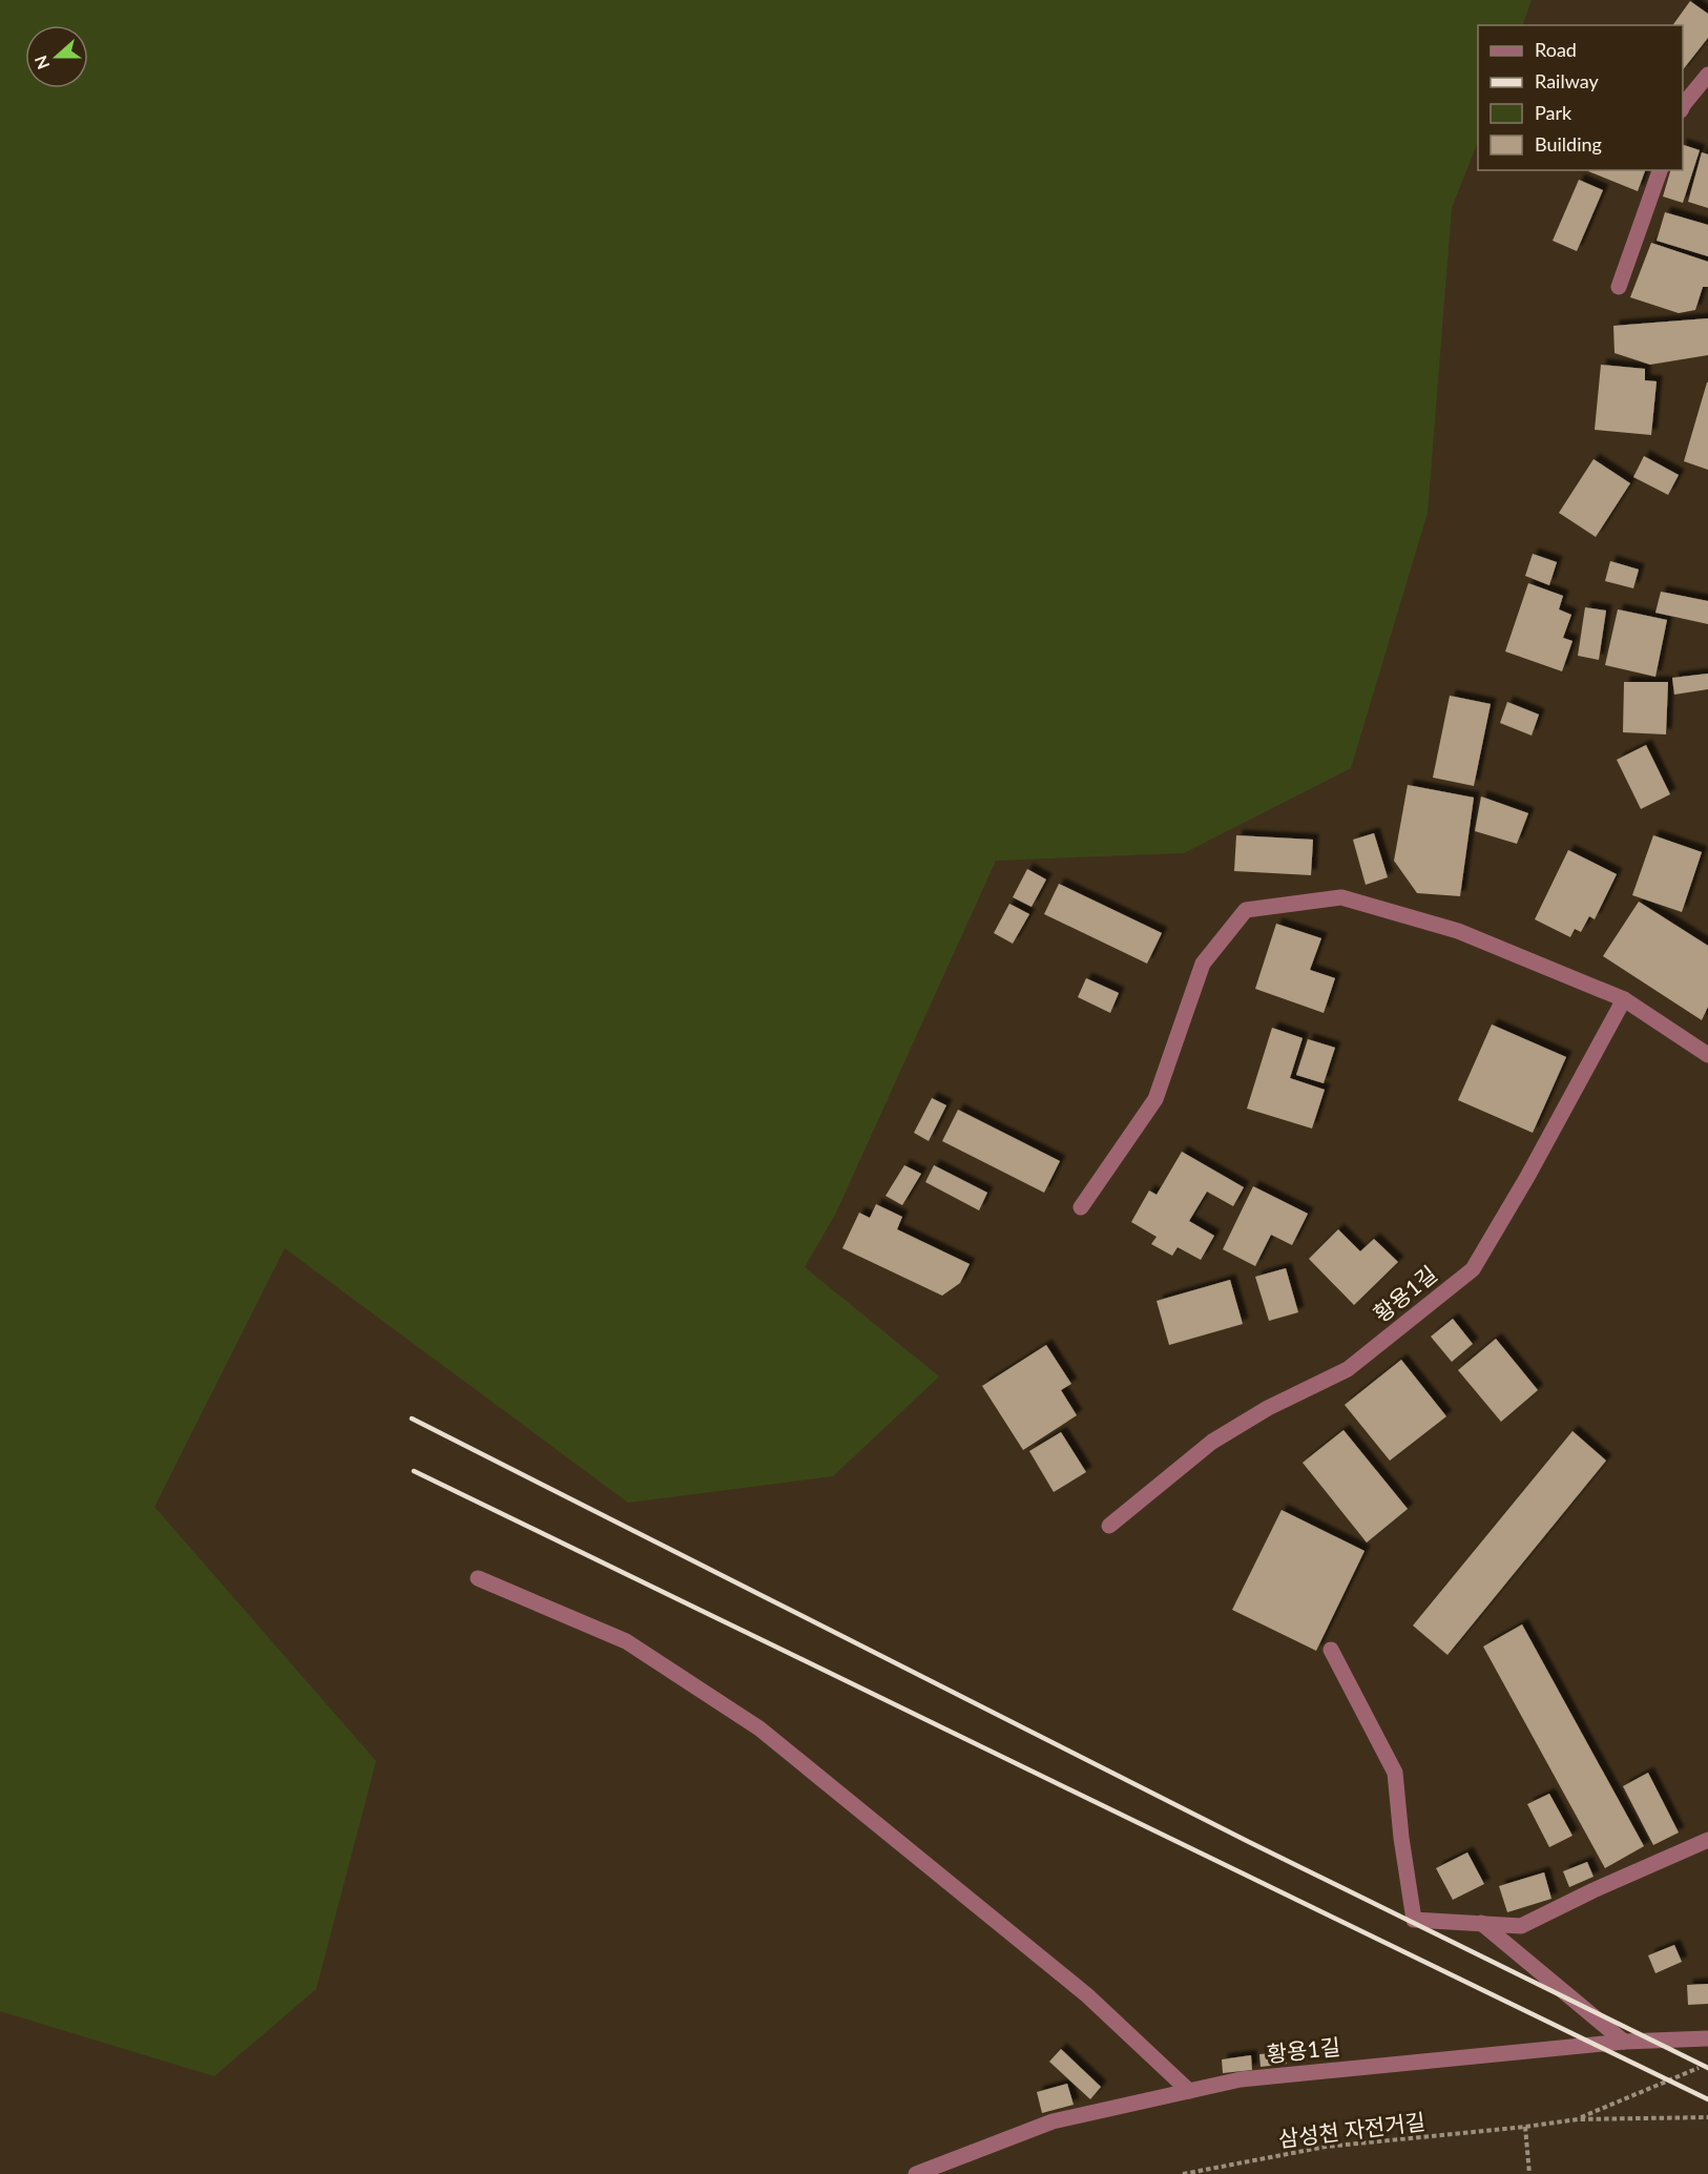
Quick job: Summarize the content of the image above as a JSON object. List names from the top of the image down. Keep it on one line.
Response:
{"streets":{"street":["황용1길"],"path":["삼성천 자전거길"]},"legend":["Road","Railway","Park","Building"],"north":"left"}
